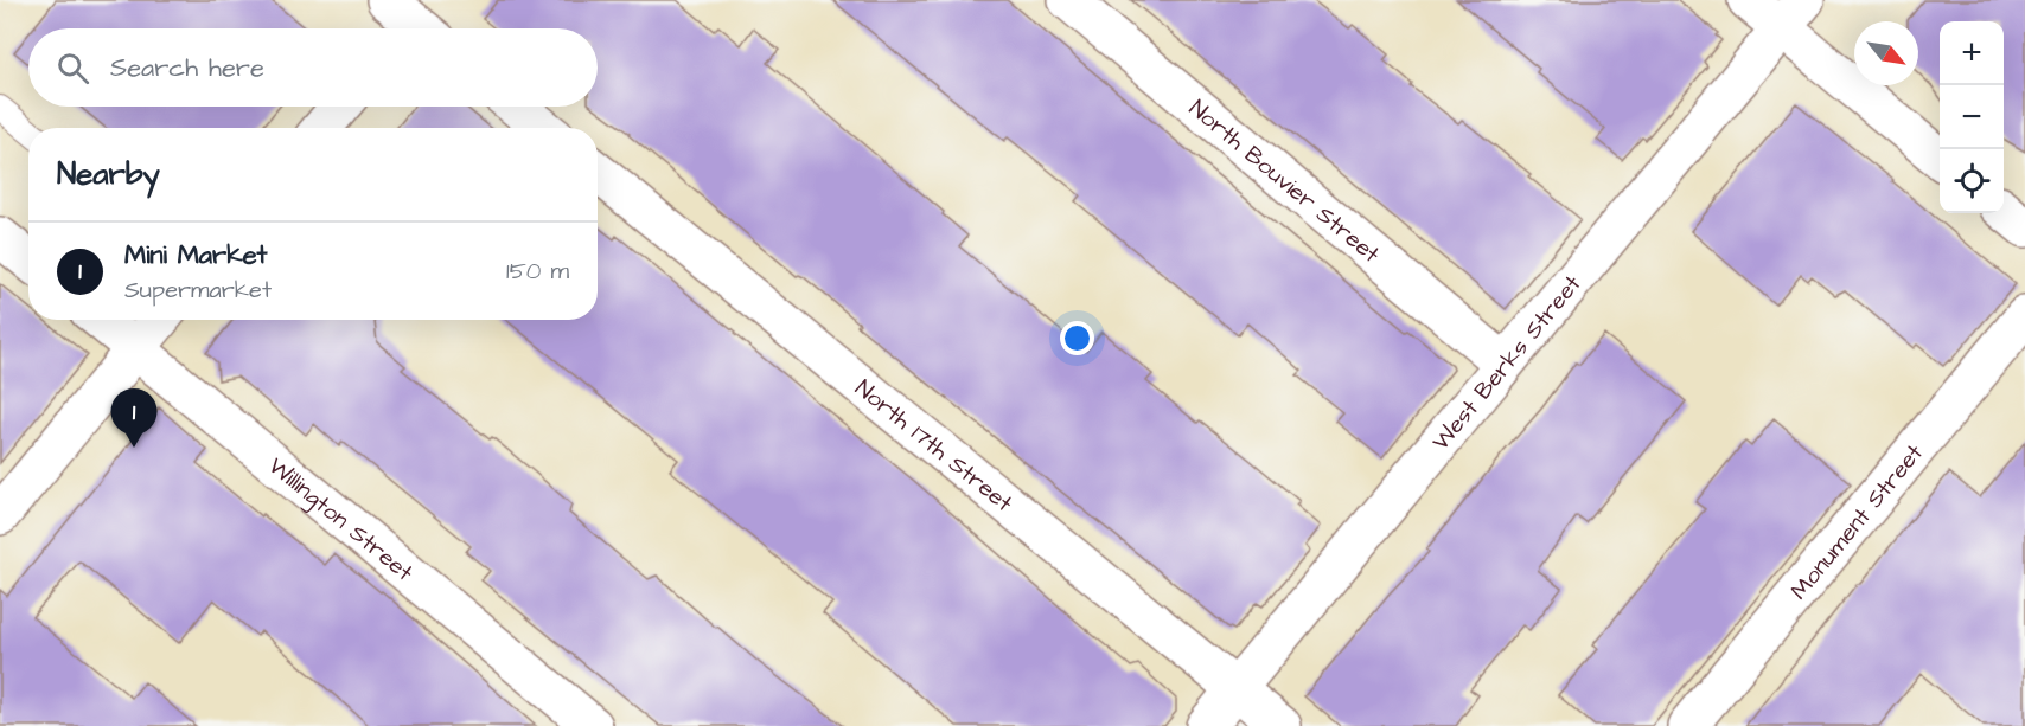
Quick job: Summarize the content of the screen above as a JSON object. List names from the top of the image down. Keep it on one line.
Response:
{"streets":{"street":["North Bouvier Street","West Berks Street","North 17th Street","Willington Street","Monument Street"]},"crossings":[["North Bouvier Street","West Berks Street"],["West Berks Street","North 17th Street"]],"north":"bottom right","page":{"map_buttons":["+","−"],"search":"Search here","heading":"Nearby","list":[{"mark":"1","name":"Mini Market","note":"Supermarket","value":"150 m"}],"pins":"1"}}
